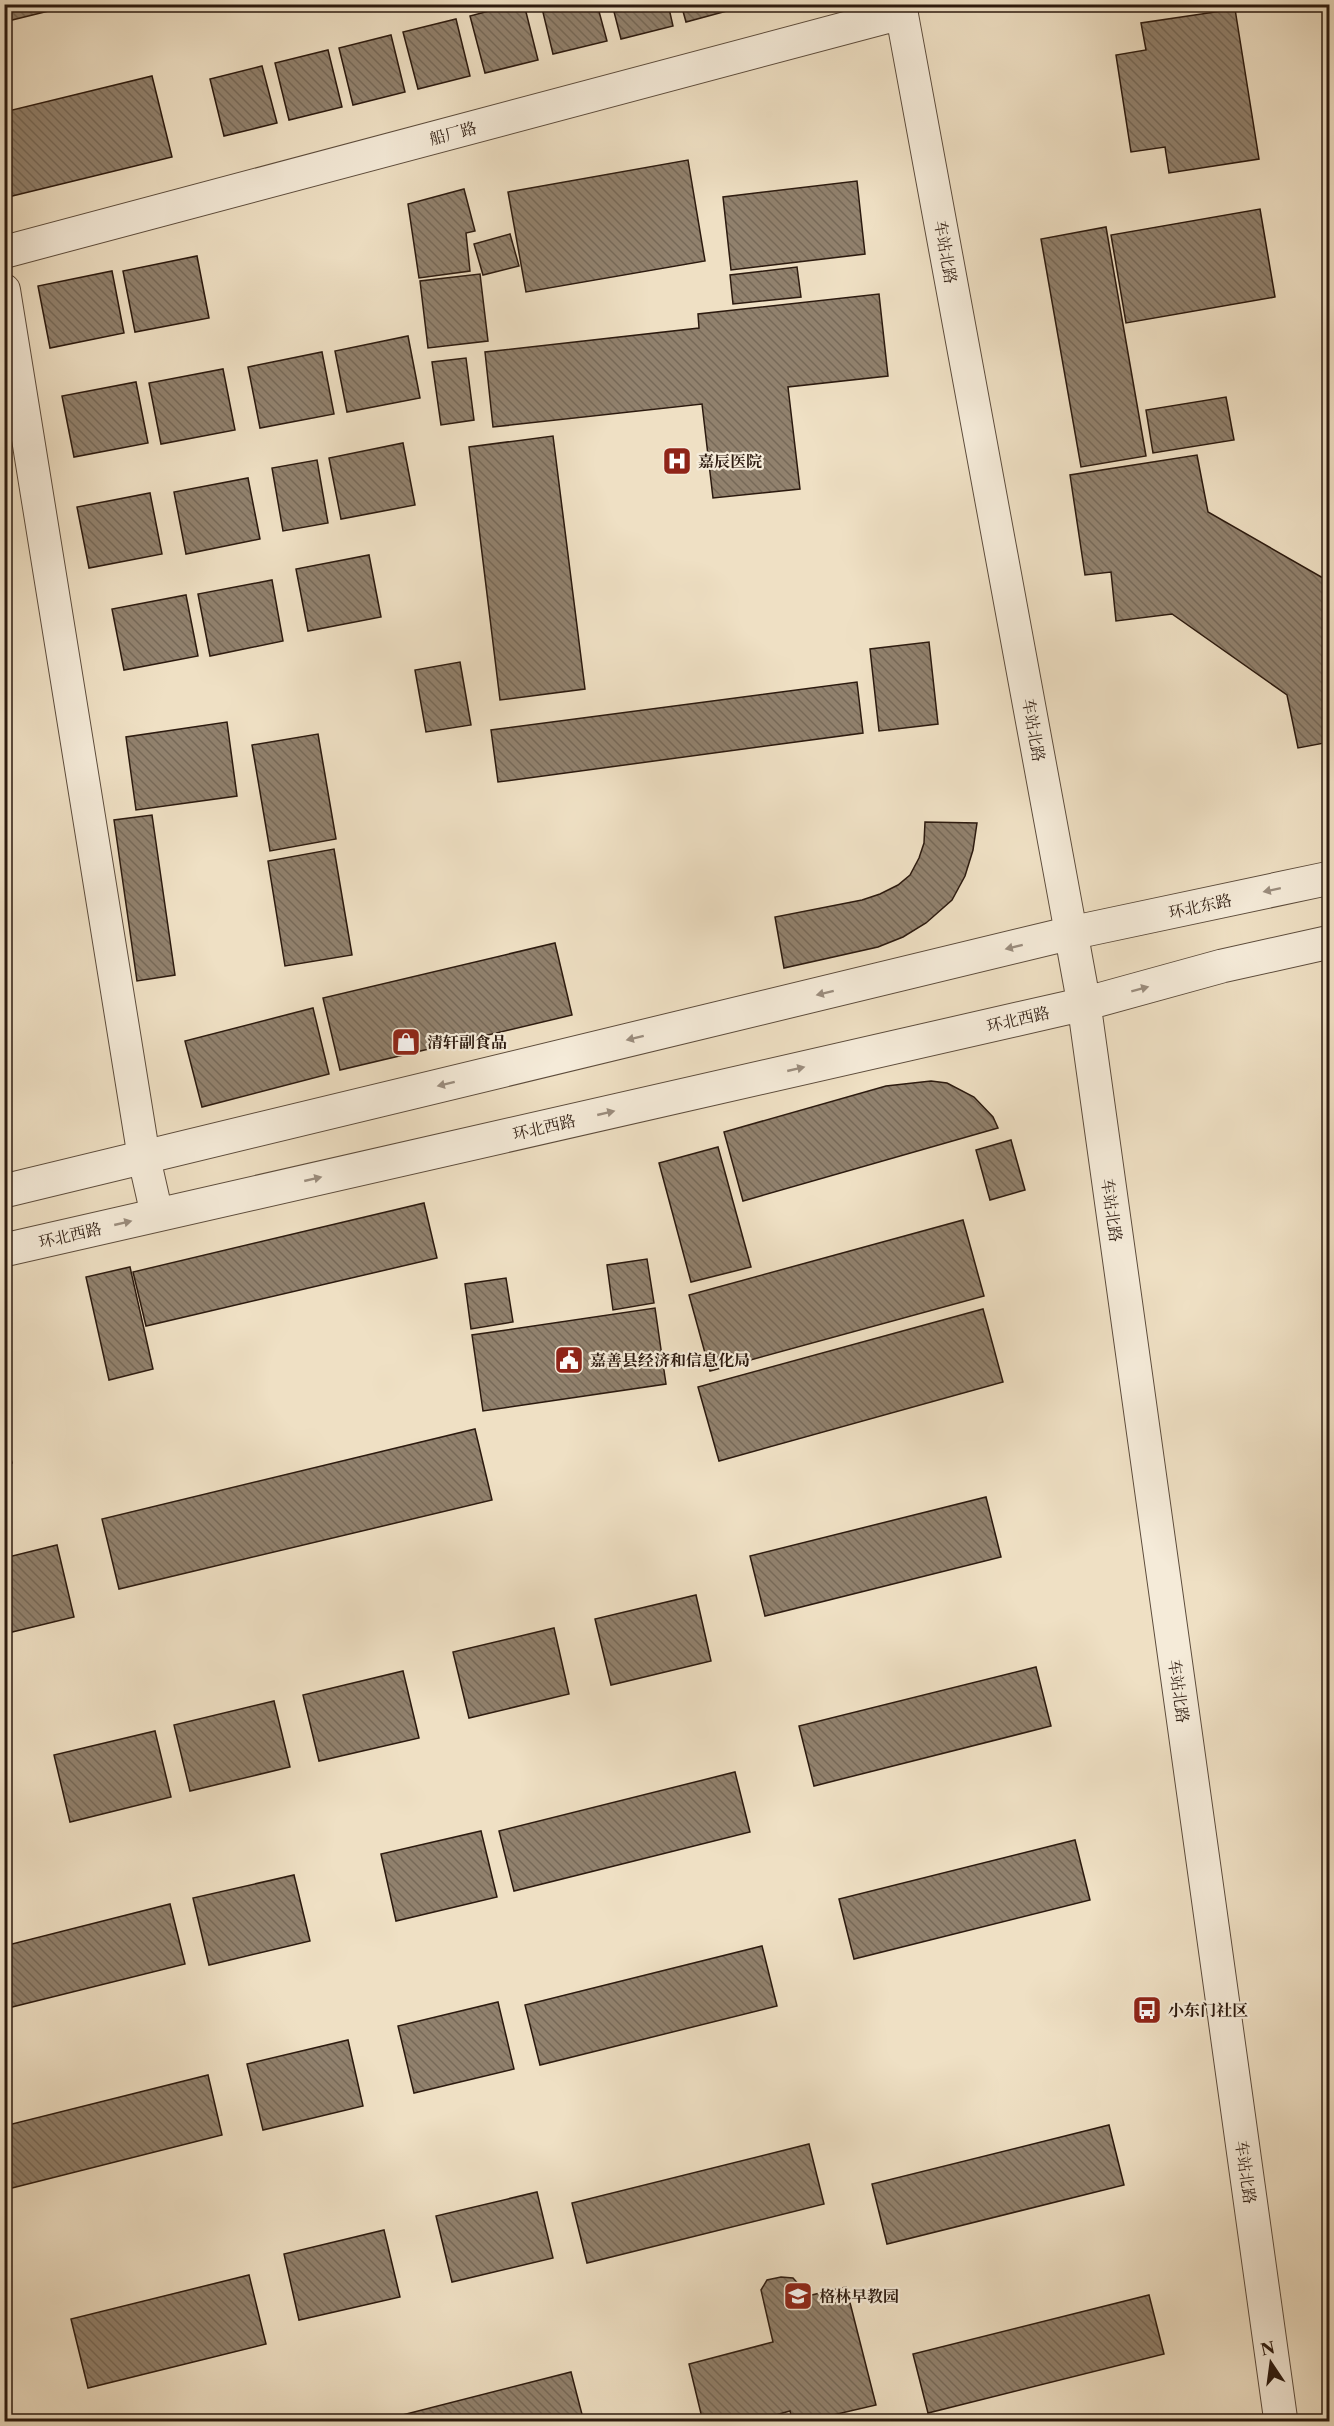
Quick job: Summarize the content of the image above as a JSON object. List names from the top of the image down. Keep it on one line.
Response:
{"streets":{"street":["船厂路","车站北路","环北东路","环北西路"]},"crossings":[["船厂路","车站北路"],["车站北路","环北东路"],["车站北路","环北西路"]],"places":{"hospital":["嘉辰医院"],"shop":["清轩副食品"],"public building":["嘉善县经济和信息化局"],"bus stop":["小东门社区"],"school or university":["格林早教园"]},"north":"top"}
